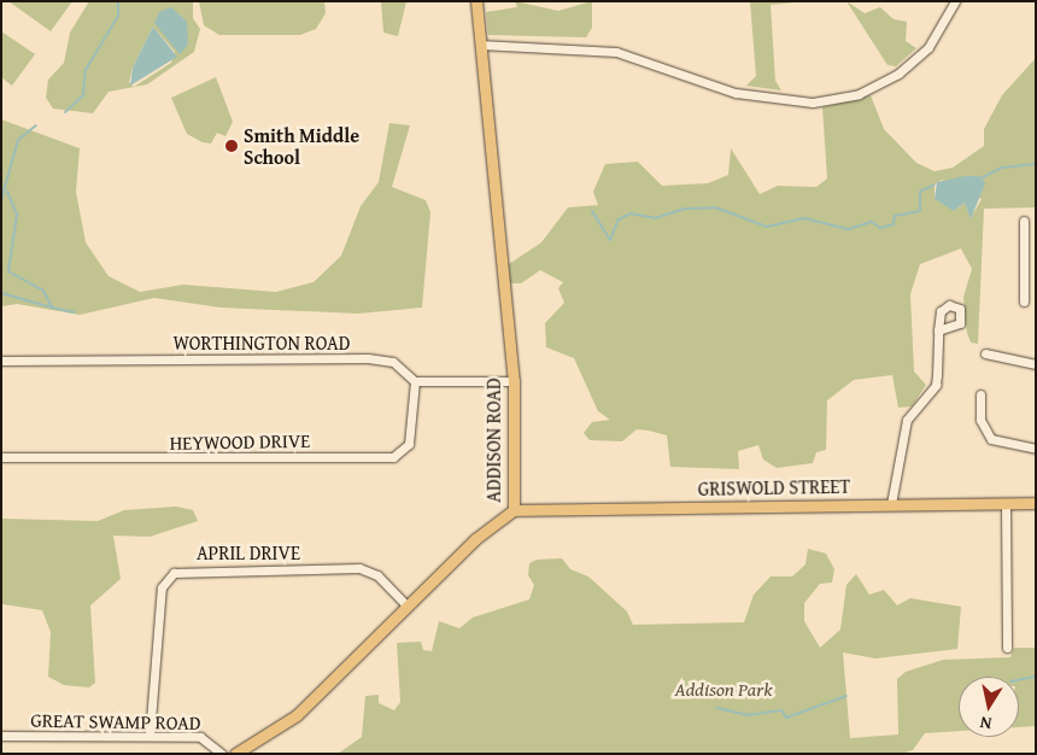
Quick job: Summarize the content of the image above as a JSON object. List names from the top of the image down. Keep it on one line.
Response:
{"streets":{"main road":["ADDISON ROAD","GRISWOLD STREET"],"street":["WORTHINGTON ROAD","HEYWOOD DRIVE","APRIL DRIVE","GREAT SWAMP ROAD"]},"crossings":[["WORTHINGTON ROAD","HEYWOOD DRIVE"],["ADDISON ROAD","GRISWOLD STREET"],["ADDISON ROAD","APRIL DRIVE"],["APRIL DRIVE","GREAT SWAMP ROAD"]],"parks":["Addison Park"],"places":["Smith Middle School"],"north":"bottom"}
